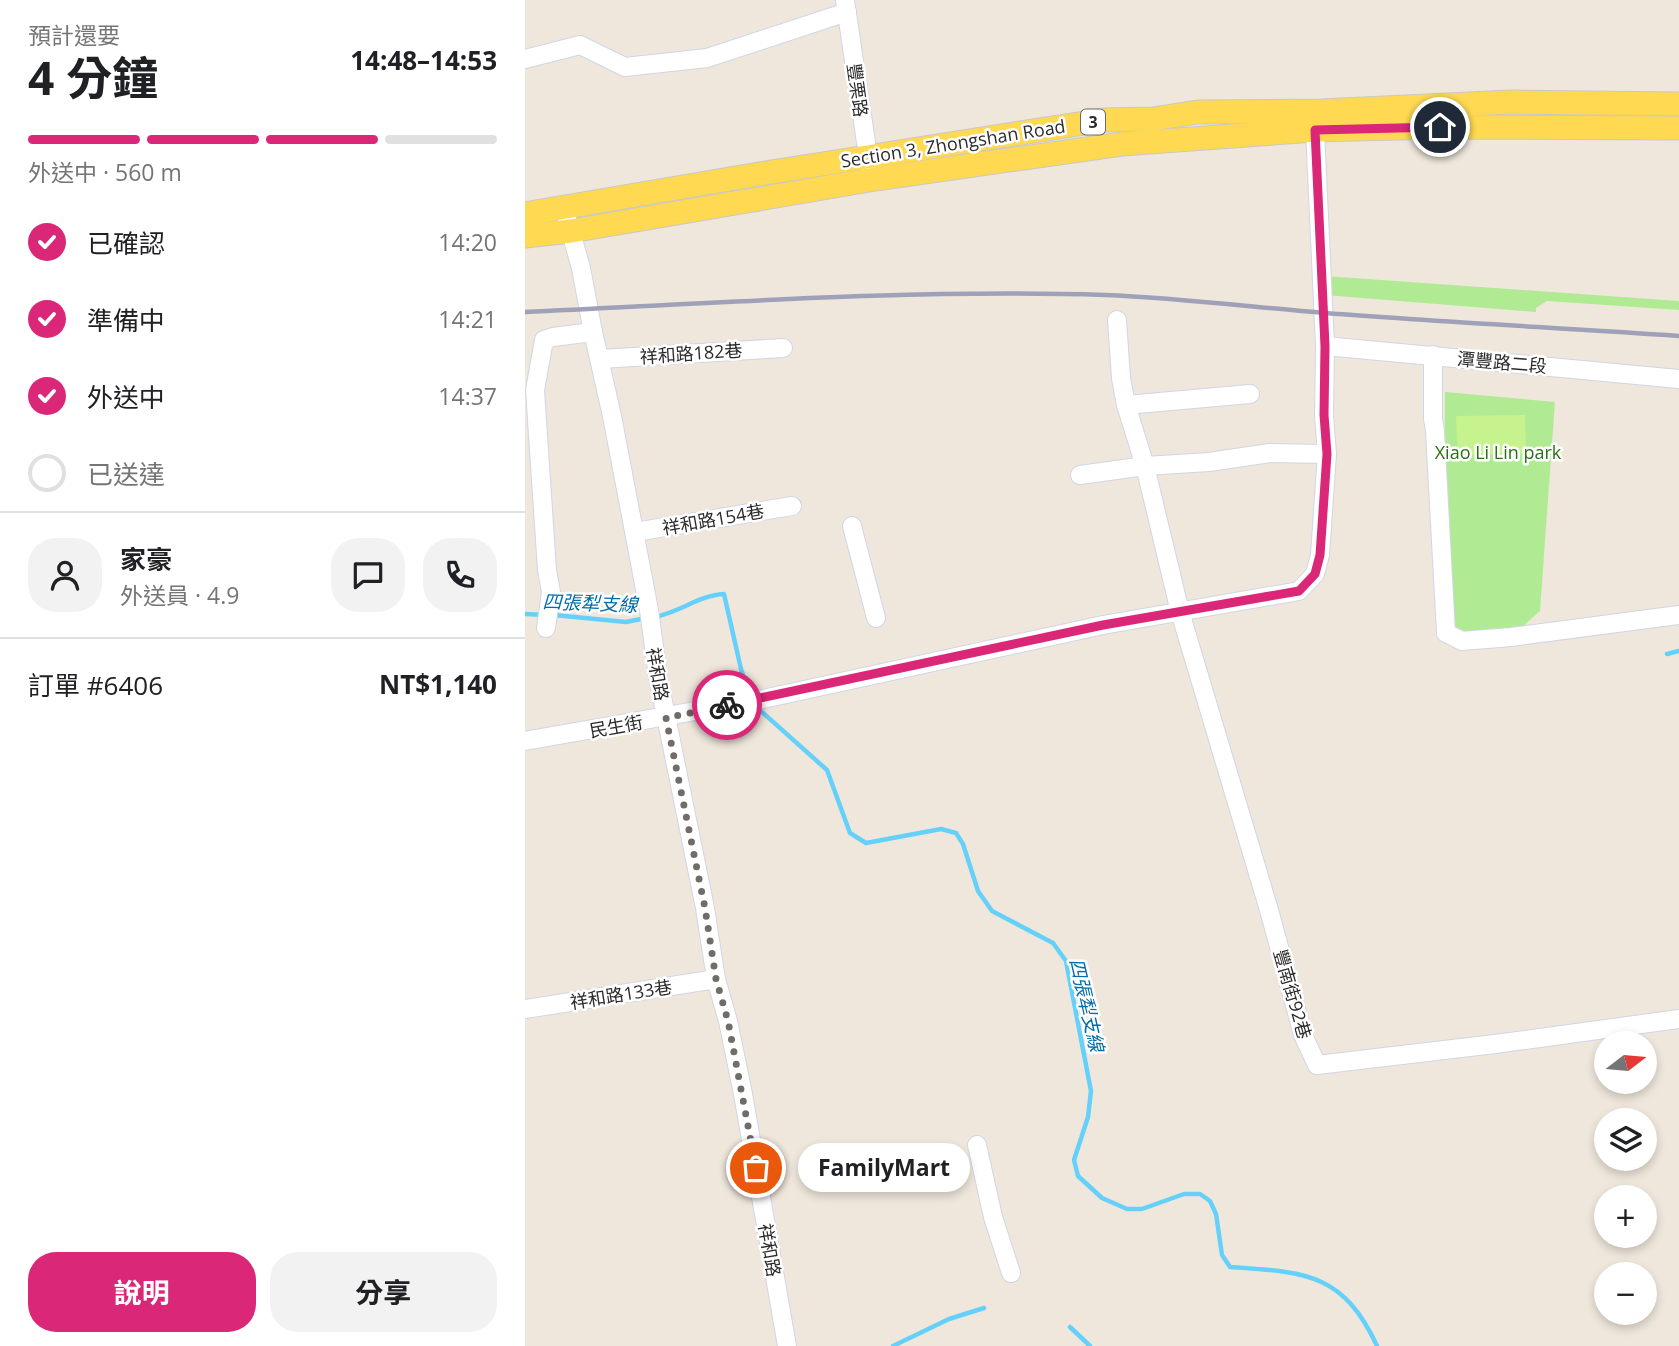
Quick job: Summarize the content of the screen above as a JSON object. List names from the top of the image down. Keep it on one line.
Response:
{"streets":{"main road":["3","Section 3, Zhongshan Road"],"street":["豐栗路","祥和路182巷","潭豐路二段","祥和路154巷","祥和路","民生街","祥和路133巷","豐南街92巷"]},"crossings":[["豐栗路","Section 3, Zhongshan Road"],["Section 3, Zhongshan Road","祥和路"],["Section 3, Zhongshan Road","民生街"],["祥和路182巷","祥和路"],["潭豐路二段","民生街"],["祥和路154巷","祥和路"],["祥和路","民生街"],["祥和路","祥和路133巷"],["民生街","豐南街92巷"]],"water":["四張犁支線"],"parks":["Xiao Li Lin park"],"places":["FamilyMart"],"north":"right","page":{"heading":["4 分鐘","預計還要","14:48–14:53"],"panel":["家豪","外送員 · 4.9","訂單 #6406","NT$1,140"],"bar":"外送中 · 560 m","list":[["已確認","14:20"],["準備中","14:21"],["外送中","14:37"],"已送達"],"map_buttons":["+","−"],"bubble":"FamilyMart","buttons":["說明","分享"]}}
